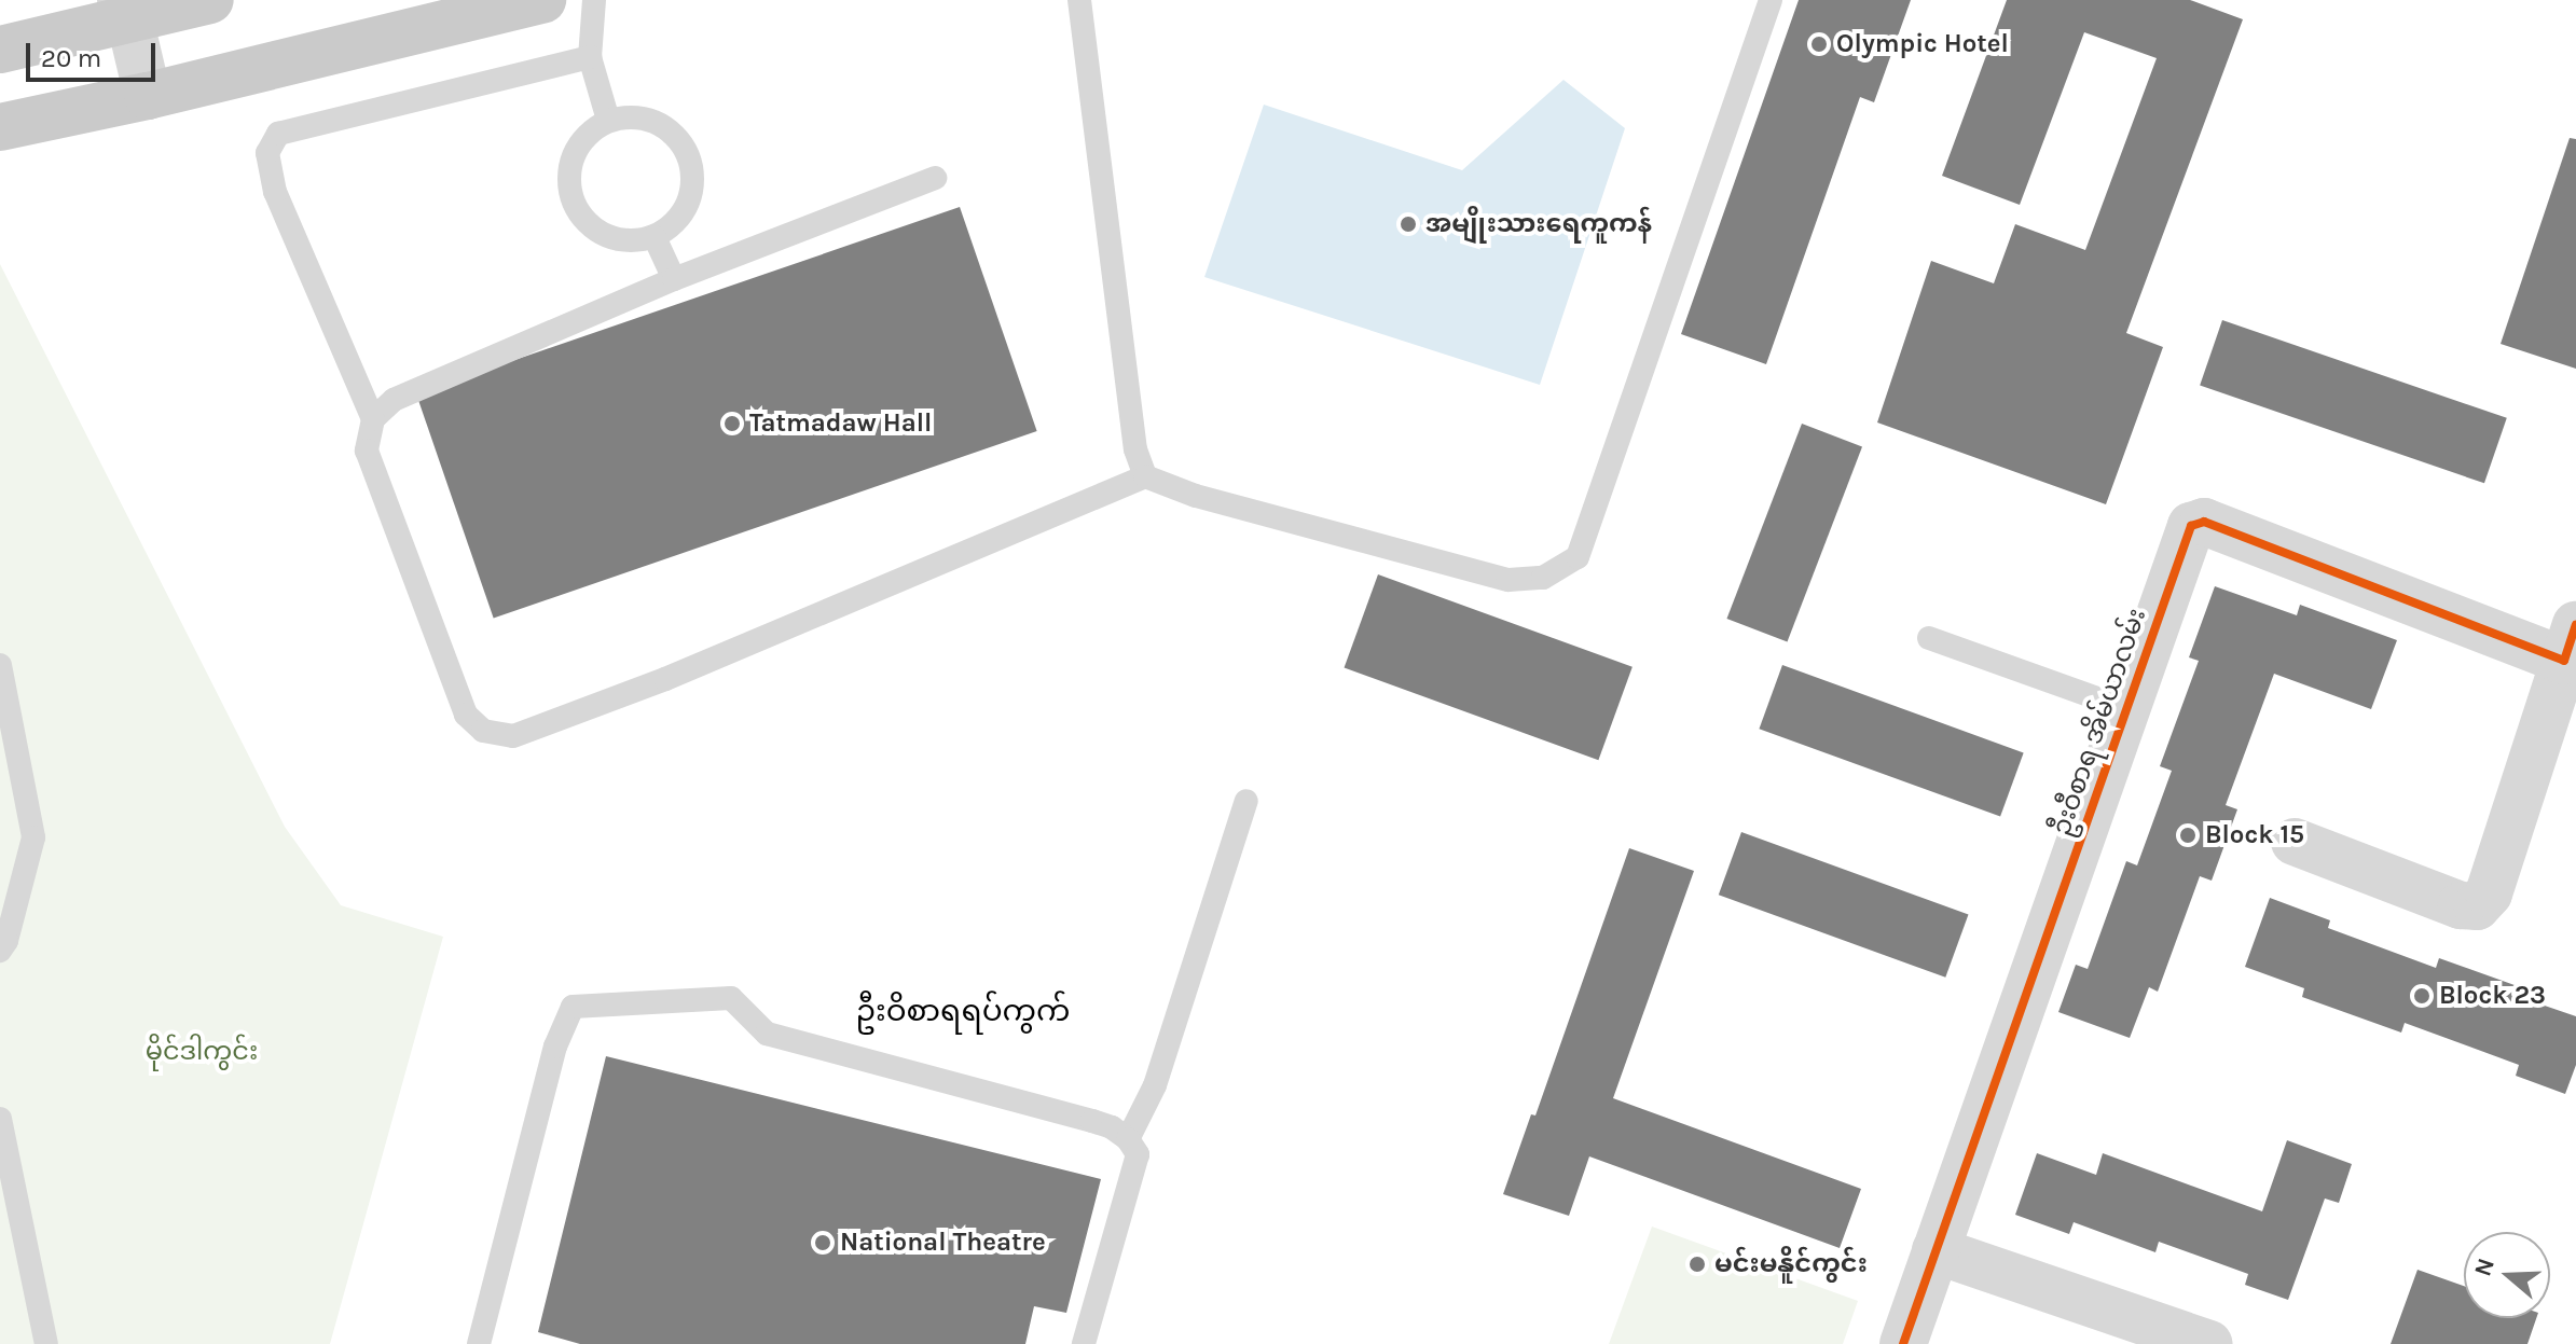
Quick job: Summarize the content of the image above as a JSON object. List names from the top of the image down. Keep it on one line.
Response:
{"streets":{"street":["ဦးဝီစာရ အိမ်ယာလမ်း"]},"districts":["ဦးဝိစာရရပ်ကွက်"],"parks":["မိုင်ဒါကွင်း"],"places":["Olympic Hotel","အမျိုးသားရေကူကန်","Tatmadaw Hall","Block 15","Block 23","National Theatre","မင်းမနိူင်ကွင်း"],"scale_bar":"20 m","north":"left"}
